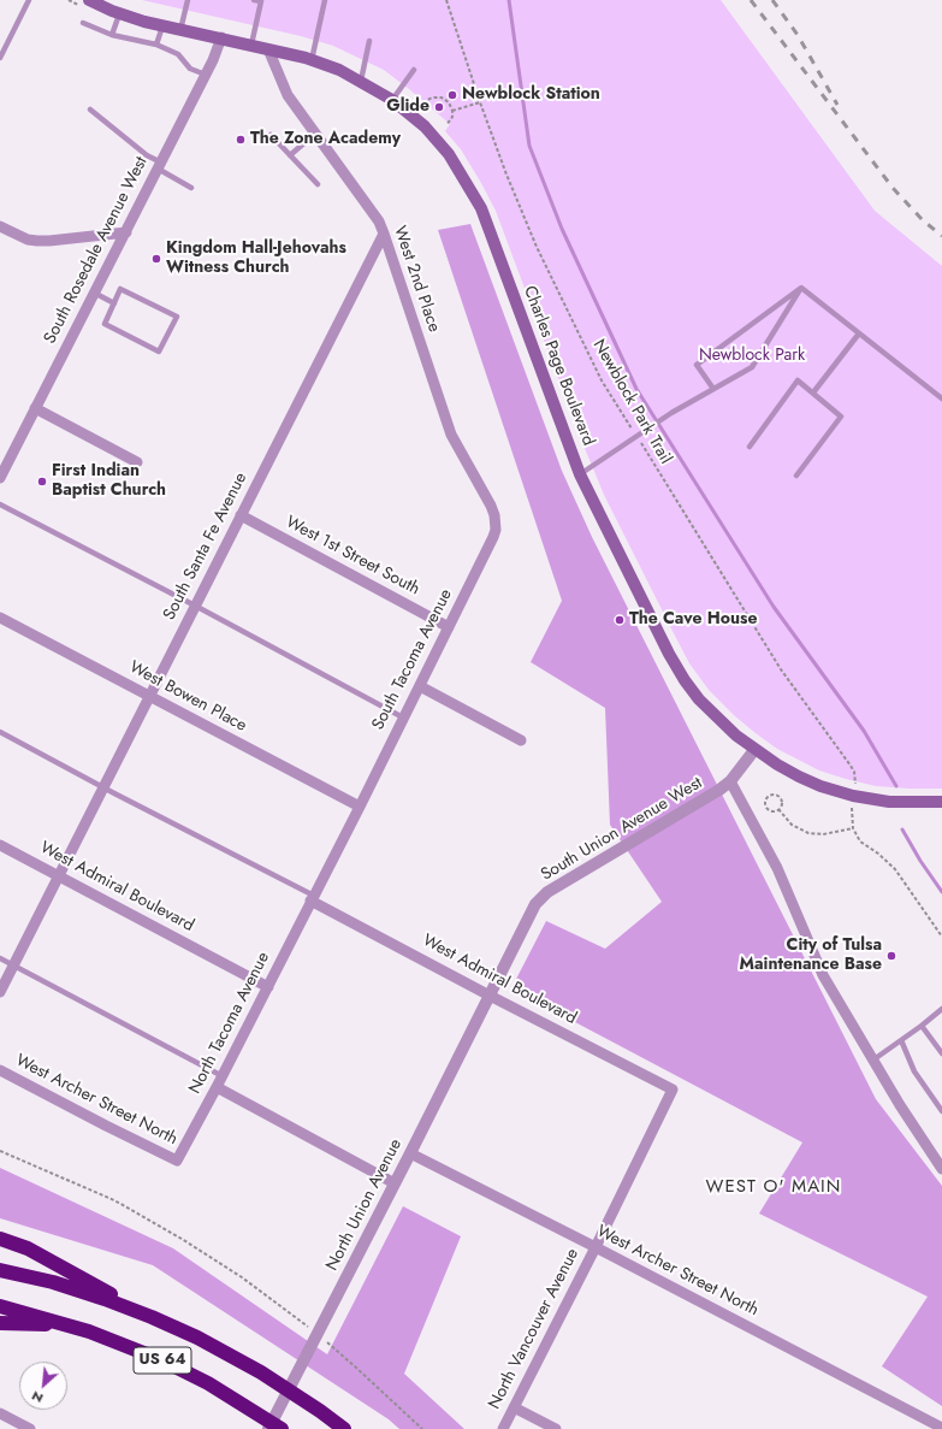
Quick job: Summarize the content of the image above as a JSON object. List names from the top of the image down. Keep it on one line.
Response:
{"streets":{"highway":["US 64"],"main road":["Charles Page Boulevard"],"street":["South Rosedale Avenue West","West 2nd Place","South Santa Fe Avenue","West 1st Street South","South Tacoma Avenue","West Bowen Place","South Union Avenue West","West Admiral Boulevard","North Tacoma Avenue","West Archer Street North","North Union Avenue","North Vancouver Avenue"],"path":["Newblock Park Trail"]},"crossings":[["South Rosedale Avenue West","Charles Page Boulevard"],["West 2nd Place","Charles Page Boulevard"],["West 2nd Place","South Santa Fe Avenue"],["West 2nd Place","South Tacoma Avenue"],["Charles Page Boulevard","South Union Avenue West"],["South Santa Fe Avenue","West 1st Street South"],["South Santa Fe Avenue","West Bowen Place"],["South Santa Fe Avenue","West Admiral Boulevard"],["West 1st Street South","South Tacoma Avenue"],["South Tacoma Avenue","West Bowen Place"],["South Tacoma Avenue","West Admiral Boulevard"],["South Tacoma Avenue","North Tacoma Avenue"],["South Union Avenue West","West Admiral Boulevard"],["South Union Avenue West","North Union Avenue"],["West Admiral Boulevard","North Tacoma Avenue"],["West Admiral Boulevard","North Union Avenue"],["West Admiral Boulevard","North Vancouver Avenue"],["North Tacoma Avenue","West Archer Street North"],["West Archer Street North","North Union Avenue"],["West Archer Street North","North Vancouver Avenue"]],"districts":["WEST O' MAIN"],"parks":["Newblock Park"],"places":["Newblock Station","Glide","The Zone Academy","Kingdom Hall-Jehovahs Witness Church","First Indian Baptist Church","The Cave House","City of Tulsa Maintenance Base"],"north":"bottom left"}
